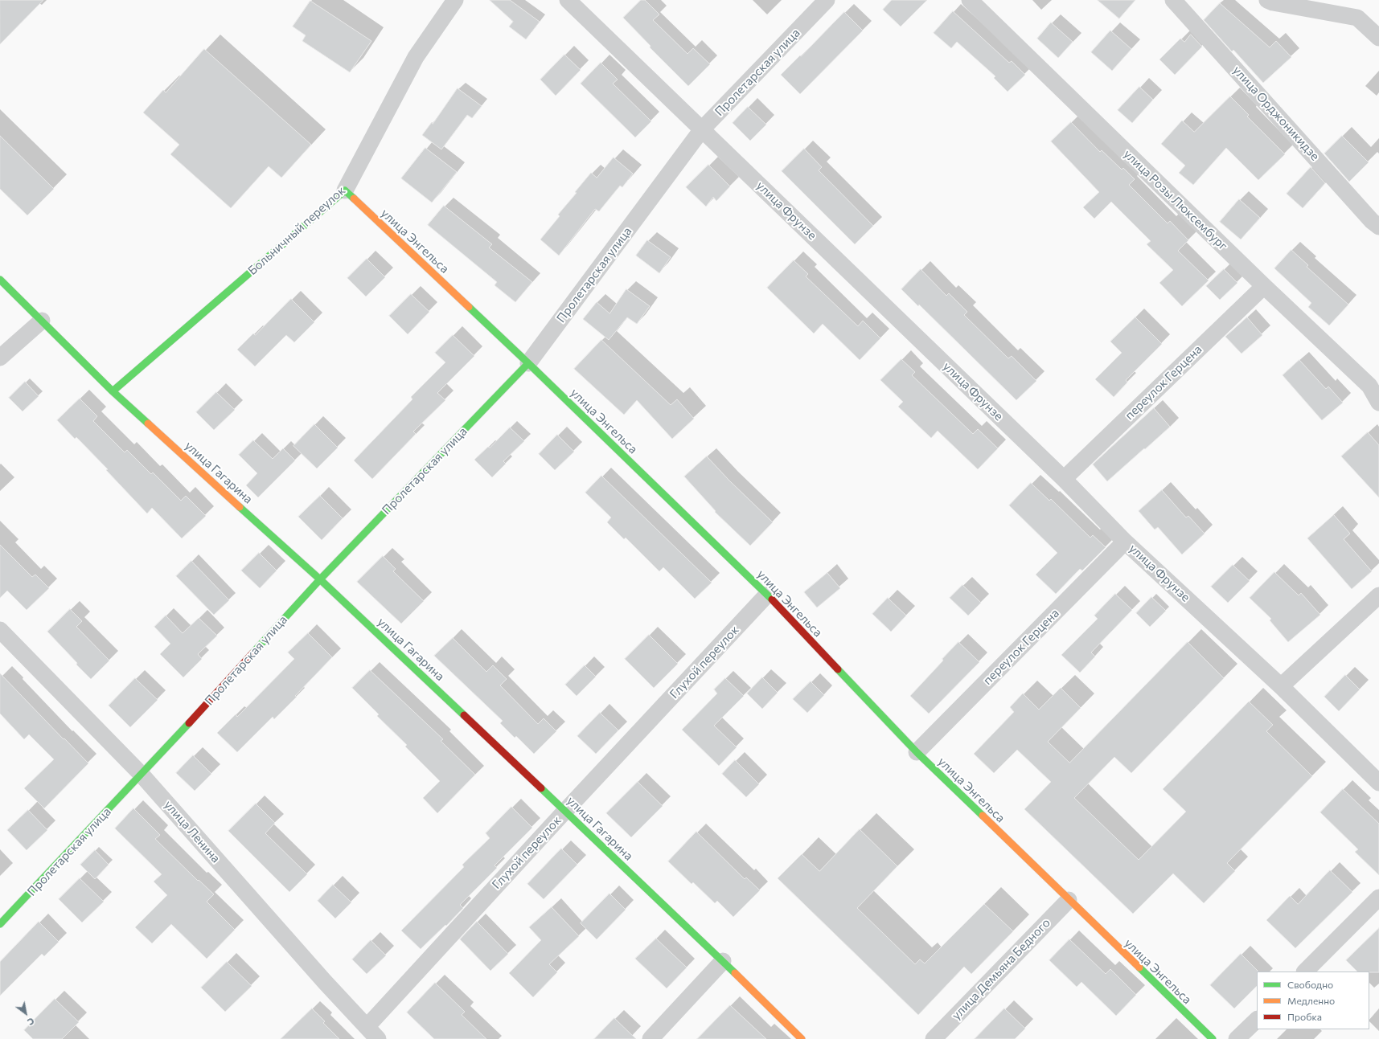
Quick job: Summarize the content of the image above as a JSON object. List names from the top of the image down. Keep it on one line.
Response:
{"streets":{"main road":["Пролетарская улица","Больничный переулок","улица Энгельса","улица Гагарина"],"street":["улица Орджоникидзе","улица Розы Люксембург","улица Фрунзе","переулок Герцена","Глухой переулок","улица Ленина","улица Демьяна Бедного"]},"crossings":[["Пролетарская улица","улица Фрунзе"],["Пролетарская улица","улица Энгельса"],["Пролетарская улица","улица Гагарина"],["Пролетарская улица","улица Ленина"],["улица Розы Люксембург","переулок Герцена"],["улица Фрунзе","переулок Герцена"],["Больничный переулок","улица Энгельса"],["Больничный переулок","улица Гагарина"],["улица Энгельса","переулок Герцена"],["улица Энгельса","Глухой переулок"],["улица Энгельса","улица Демьяна Бедного"],["улица Гагарина","Глухой переулок"],["Глухой переулок","улица Ленина"]],"legend":["Свободно","Медленно","Пробка"],"north":"bottom right"}
